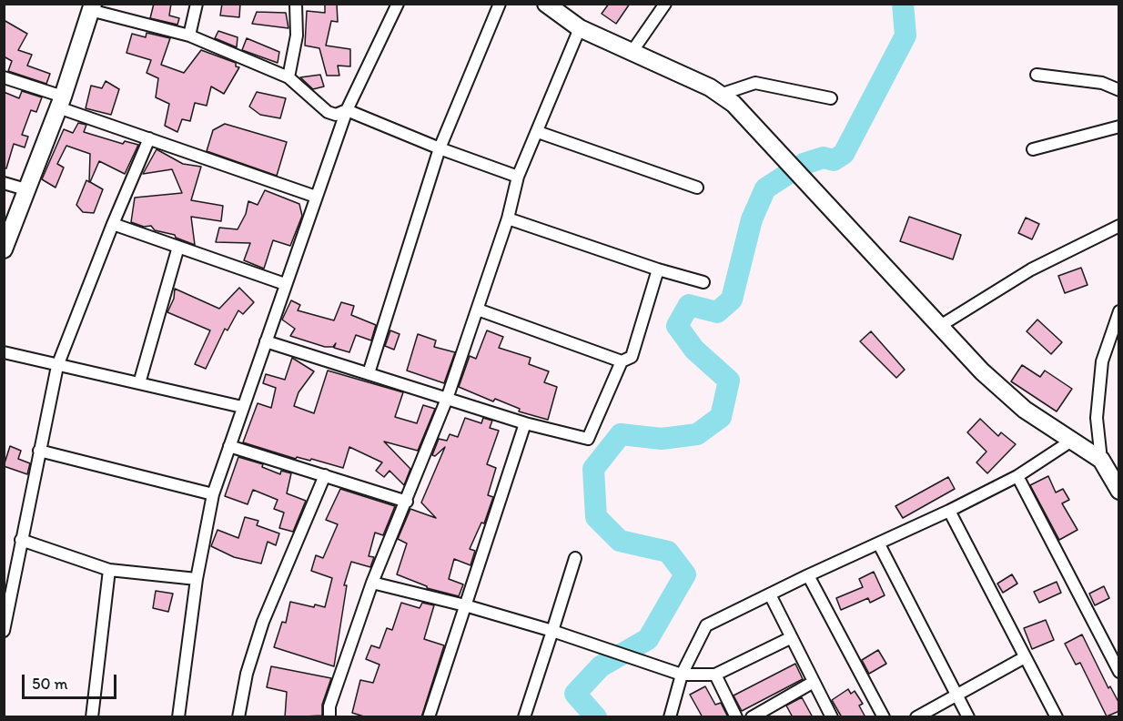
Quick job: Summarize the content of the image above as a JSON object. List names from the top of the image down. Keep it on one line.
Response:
{"scale_bar":"50 m"}
